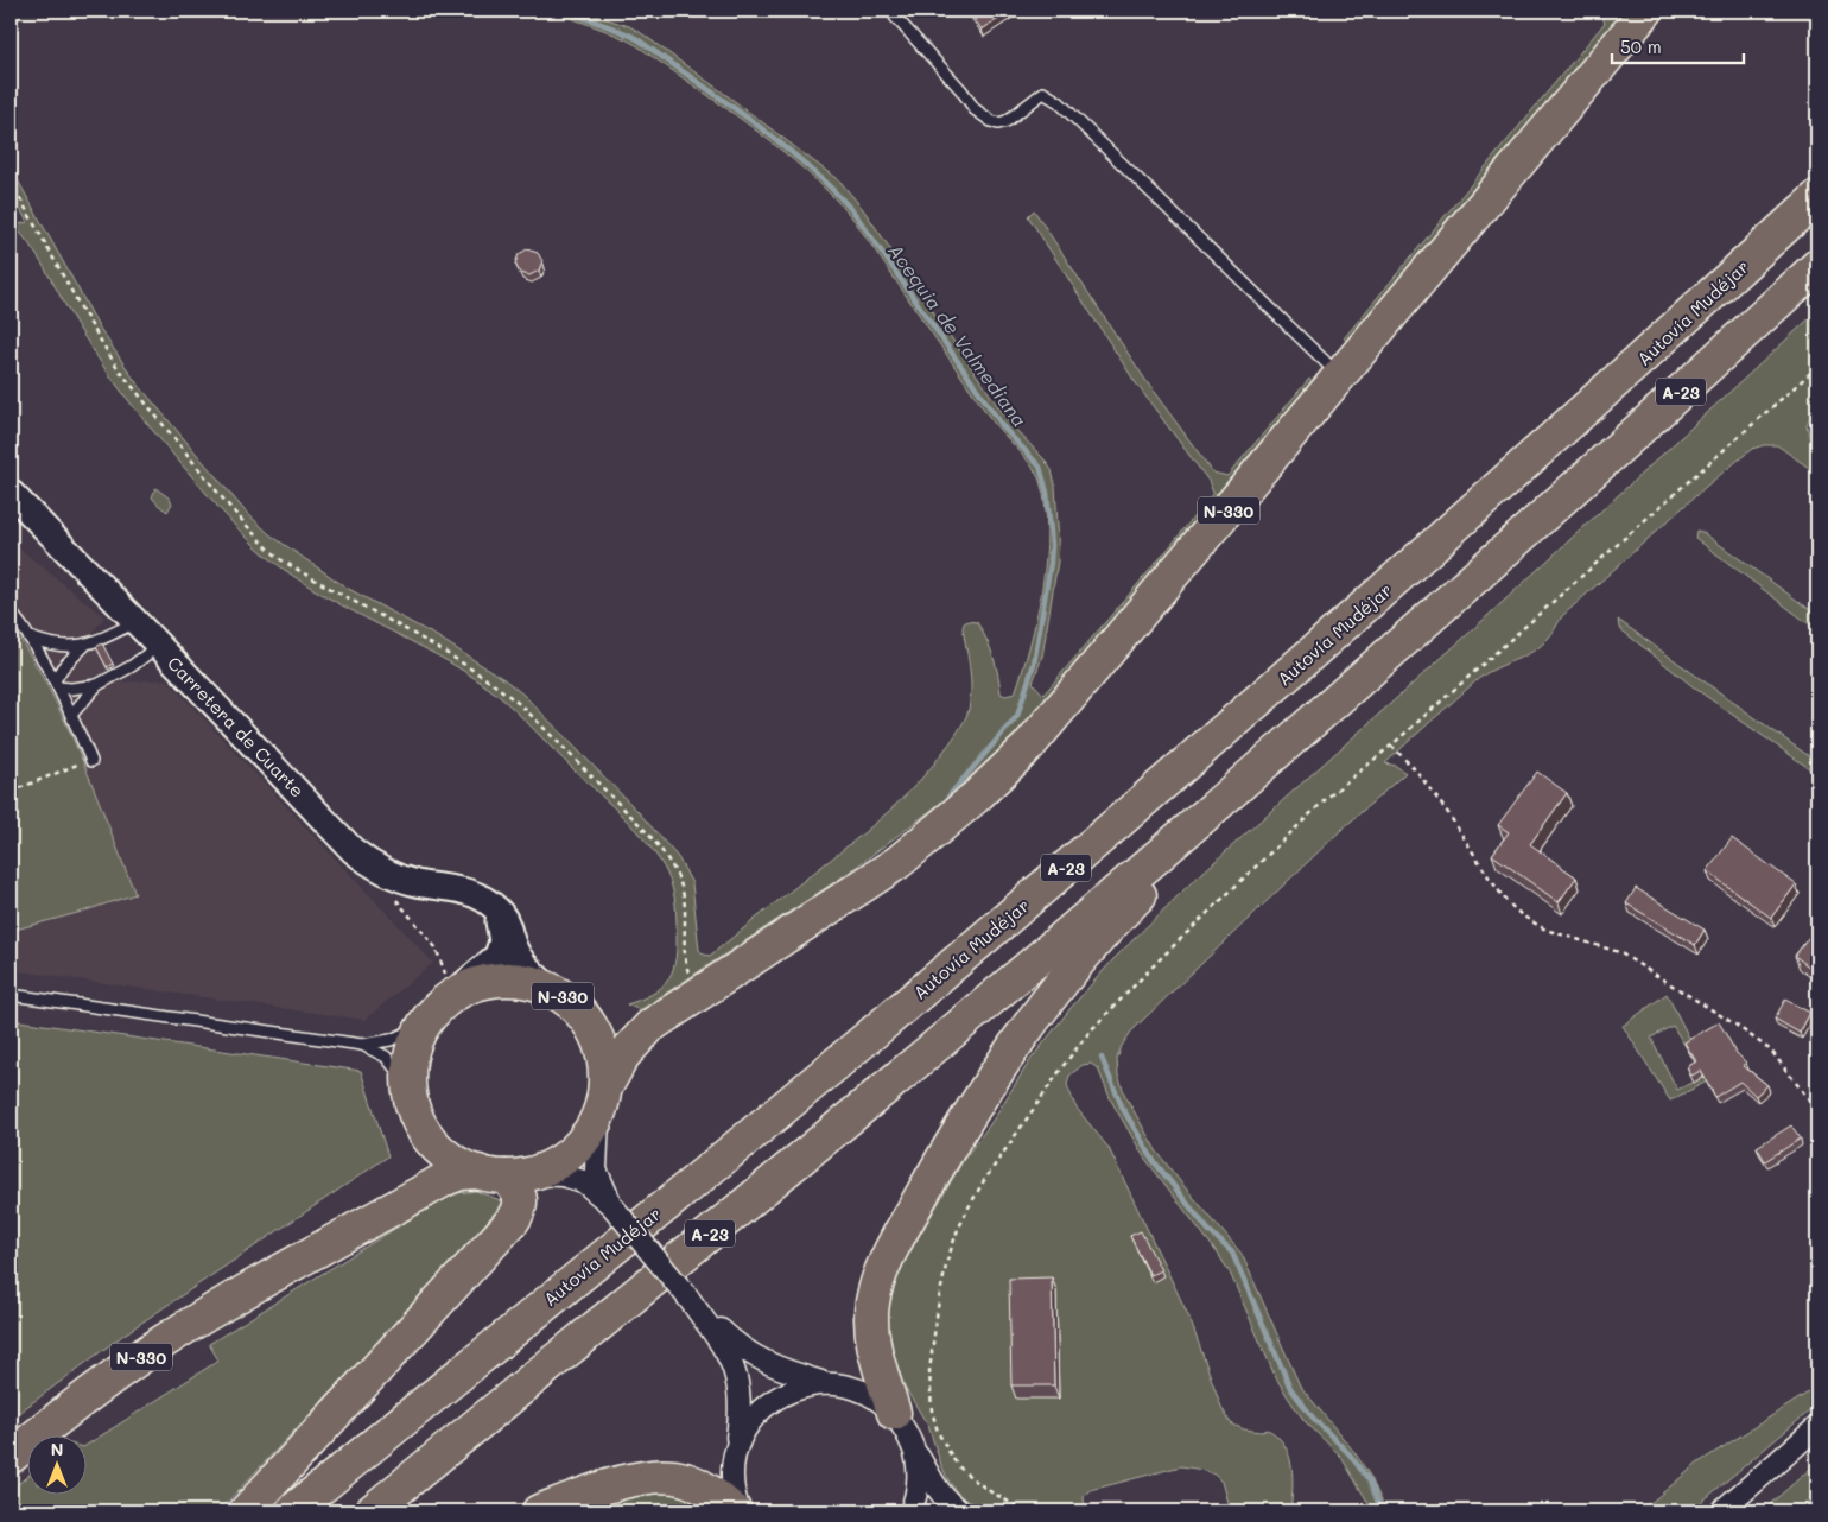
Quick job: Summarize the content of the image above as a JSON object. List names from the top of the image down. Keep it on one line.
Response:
{"streets":{"highway":["Autovía Mudéjar","A-23","N-330"],"street":["Carretera de Cuarte"]},"water":["Acequia de Valmediana"],"scale_bar":"50 m","north":"top"}
